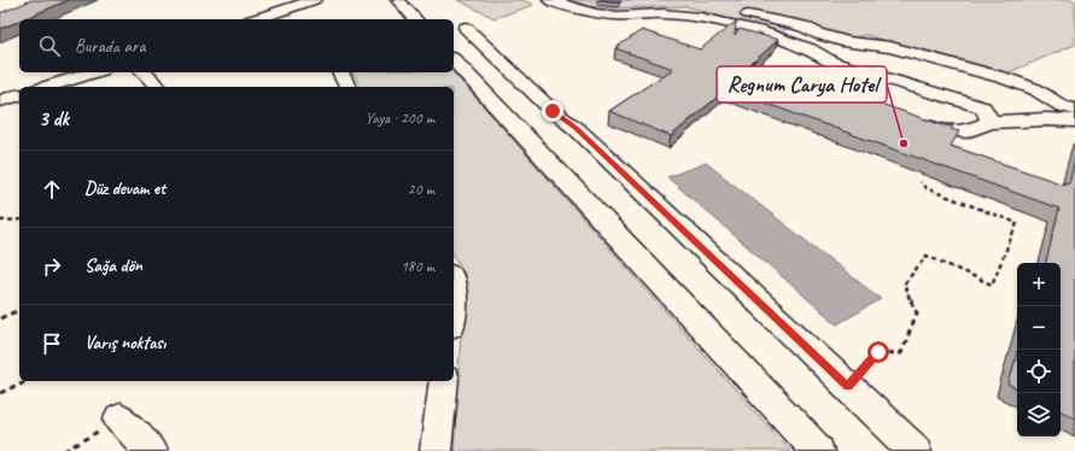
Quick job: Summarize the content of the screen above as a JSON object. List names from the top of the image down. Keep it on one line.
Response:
{"places":["Regnum Carya Hotel"],"page":{"search":"Burada ara","heading":["3 dk","Yaya · 200 m"],"list":[["Düz devam et","20 m"],["Sağa dön","180 m"],"Varış noktası"],"map_buttons":["+","−"]}}
